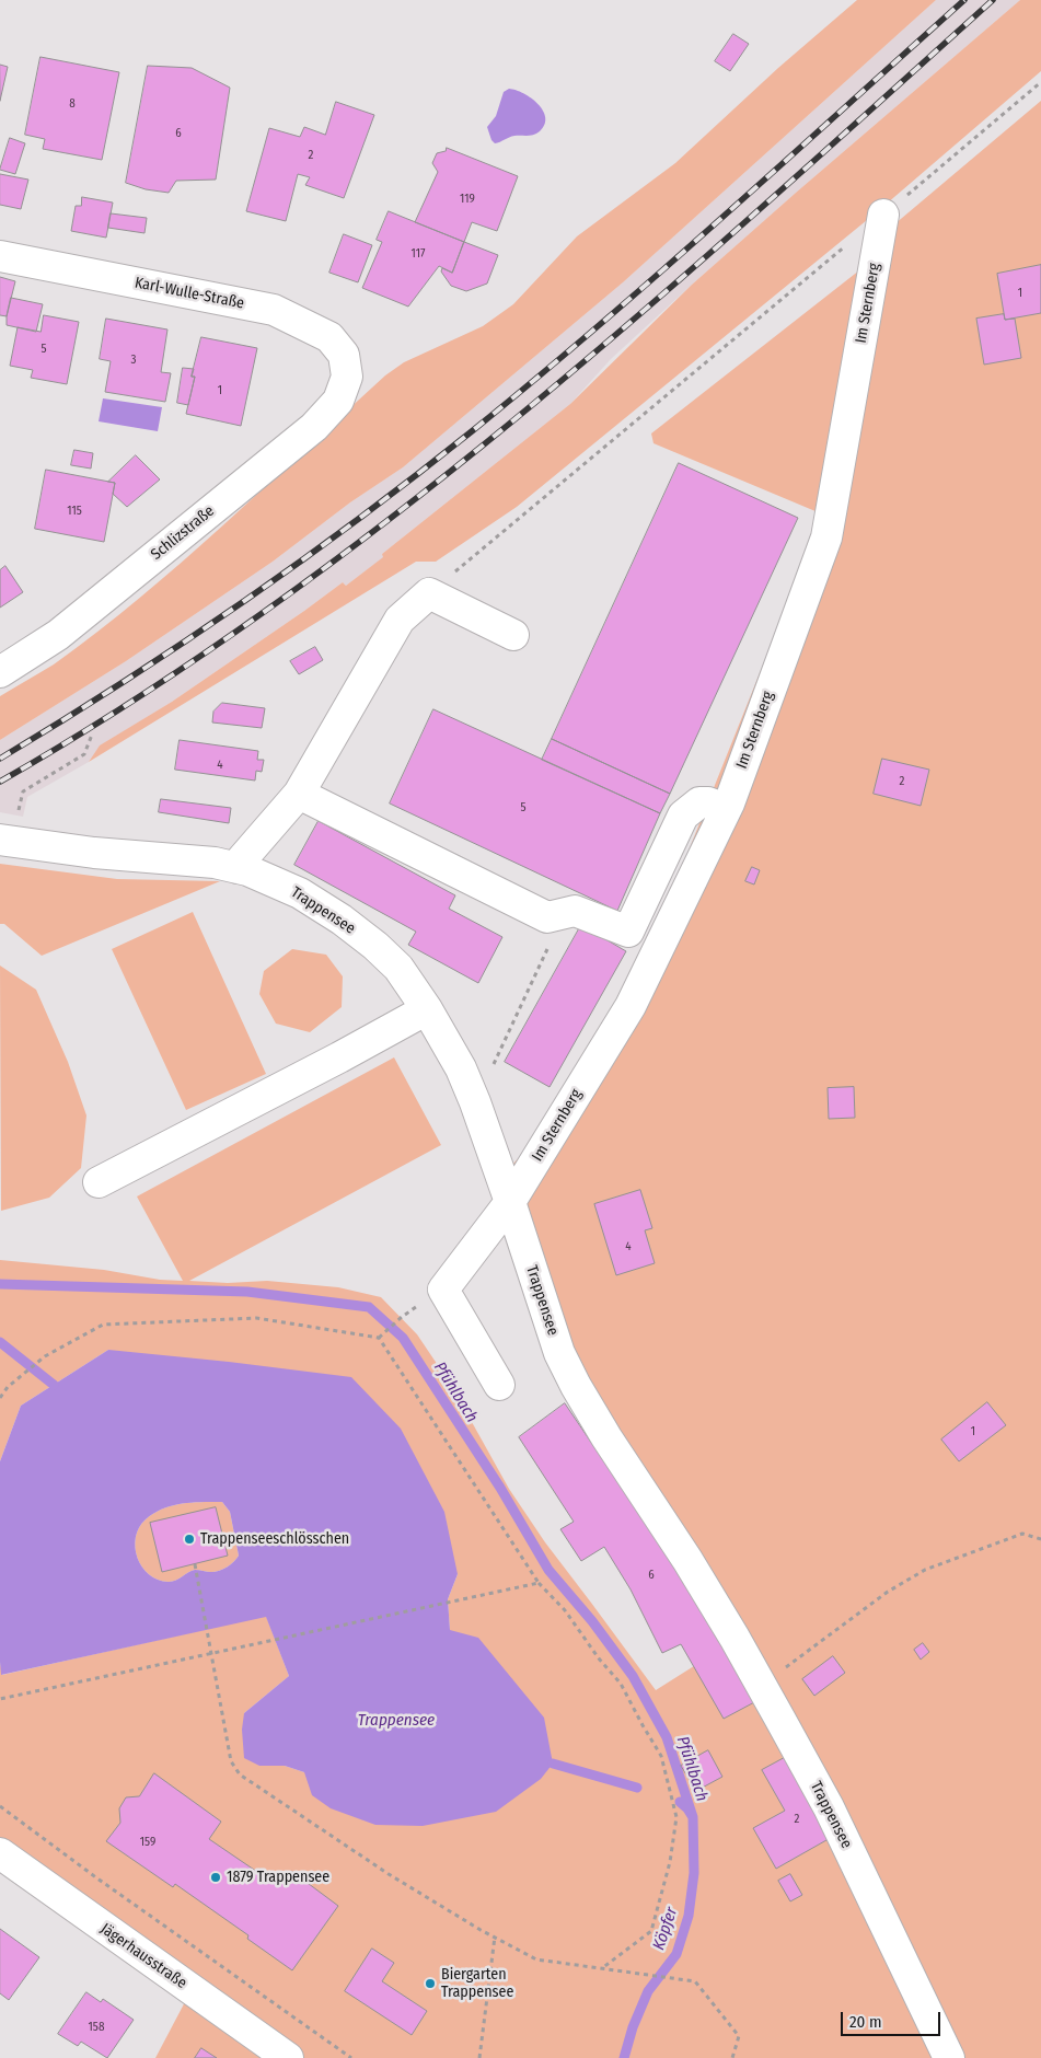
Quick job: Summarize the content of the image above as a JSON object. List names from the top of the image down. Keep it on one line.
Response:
{"streets":{"street":["Karl-Wulle-Straße","Im Sternberg","Schlizstraße","Trappensee","Jägerhausstraße"]},"crossings":[["Karl-Wulle-Straße","Schlizstraße"],["Im Sternberg","Trappensee"]],"water":["Pfühlbach","Trappensee","Köpfer"],"places":["Trappenseeschlösschen","1879 Trappensee","Biergarten Trappensee"],"house_numbers":["8","6","2","119","117","1","5","3","1","115","4","2","5","4","1","6","2","159","158"],"scale_bar":"20 m"}
